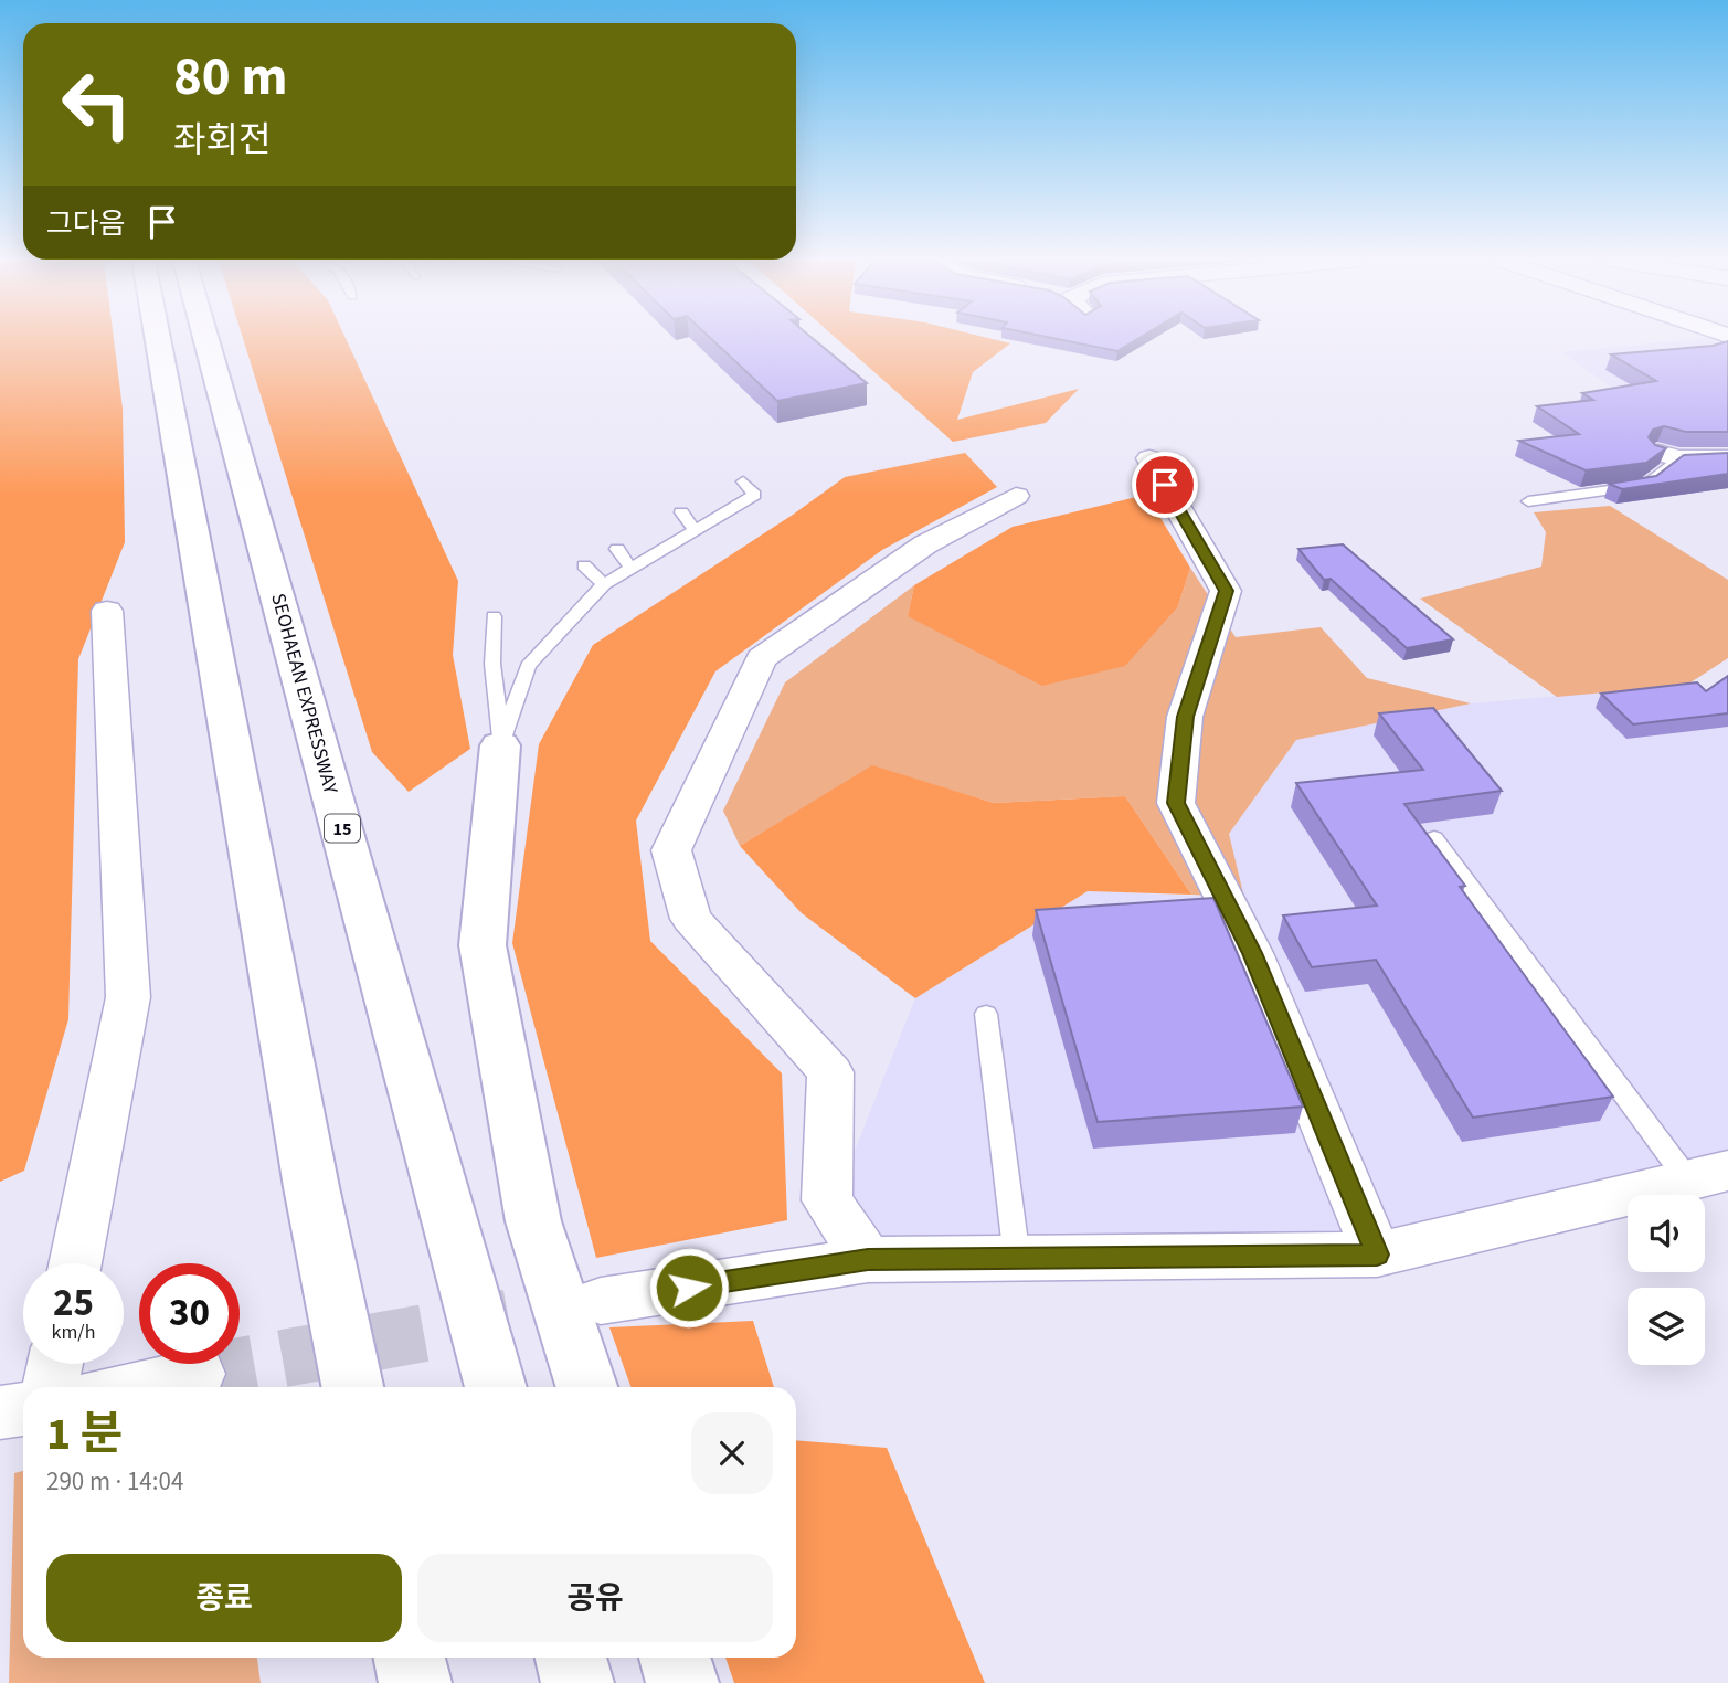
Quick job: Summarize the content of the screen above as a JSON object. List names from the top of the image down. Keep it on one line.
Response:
{"streets":{"highway":["SEOHAEAN EXPRESSWAY","15"]},"page":{"turn":["80 m","좌회전"],"then":"그다음","speed":"25 km/h","limit":"30","heading":["1 분","290 m · 14:04"],"buttons":["종료","공유"]}}
